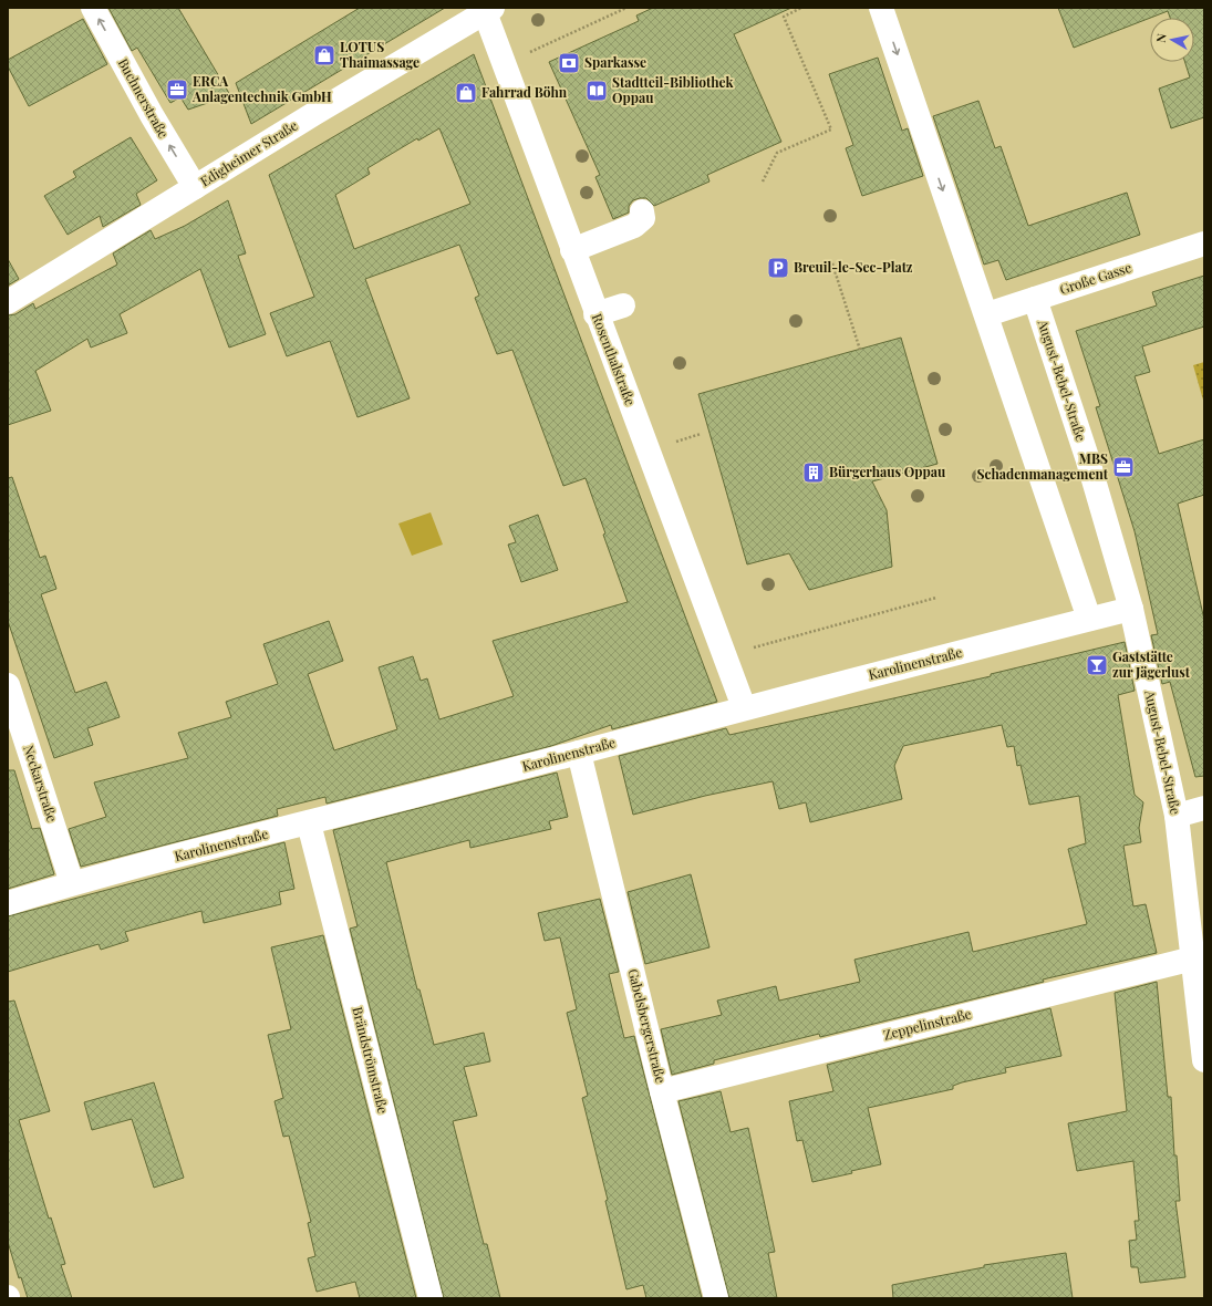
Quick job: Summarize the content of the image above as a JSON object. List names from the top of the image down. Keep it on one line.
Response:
{"streets":{"street":["Buchnerstraße","Edigheimer Straße","Große Gasse","Rosenthalstraße","August-Bebel-Straße","Karolinenstraße","Neckarstraße","Zeppelinstraße","Gabelsbergerstraße","Brändströmstraße"]},"crossings":[["Buchnerstraße","Edigheimer Straße"],["Edigheimer Straße","Rosenthalstraße"],["Große Gasse","August-Bebel-Straße"],["Rosenthalstraße","Karolinenstraße"],["August-Bebel-Straße","Karolinenstraße"],["August-Bebel-Straße","Zeppelinstraße"],["Karolinenstraße","Neckarstraße"],["Karolinenstraße","Gabelsbergerstraße"],["Karolinenstraße","Brändströmstraße"],["Zeppelinstraße","Gabelsbergerstraße"]],"one_way":["Buchnerstraße"],"places":{"shop":["LOTUS Thaimassage","Fahrrad Böhn"],"bank":["Sparkasse"],"office":["ERCA Anlagentechnik GmbH","MBS Schadenmanagement"],"library":["Stadtteil-Bibliothek Oppau"],"parking":["Breuil-le-Sec-Platz"],"building":["Bürgerhaus Oppau"],"bar":["Gaststätte zur Jägerlust"]},"north":"left"}
